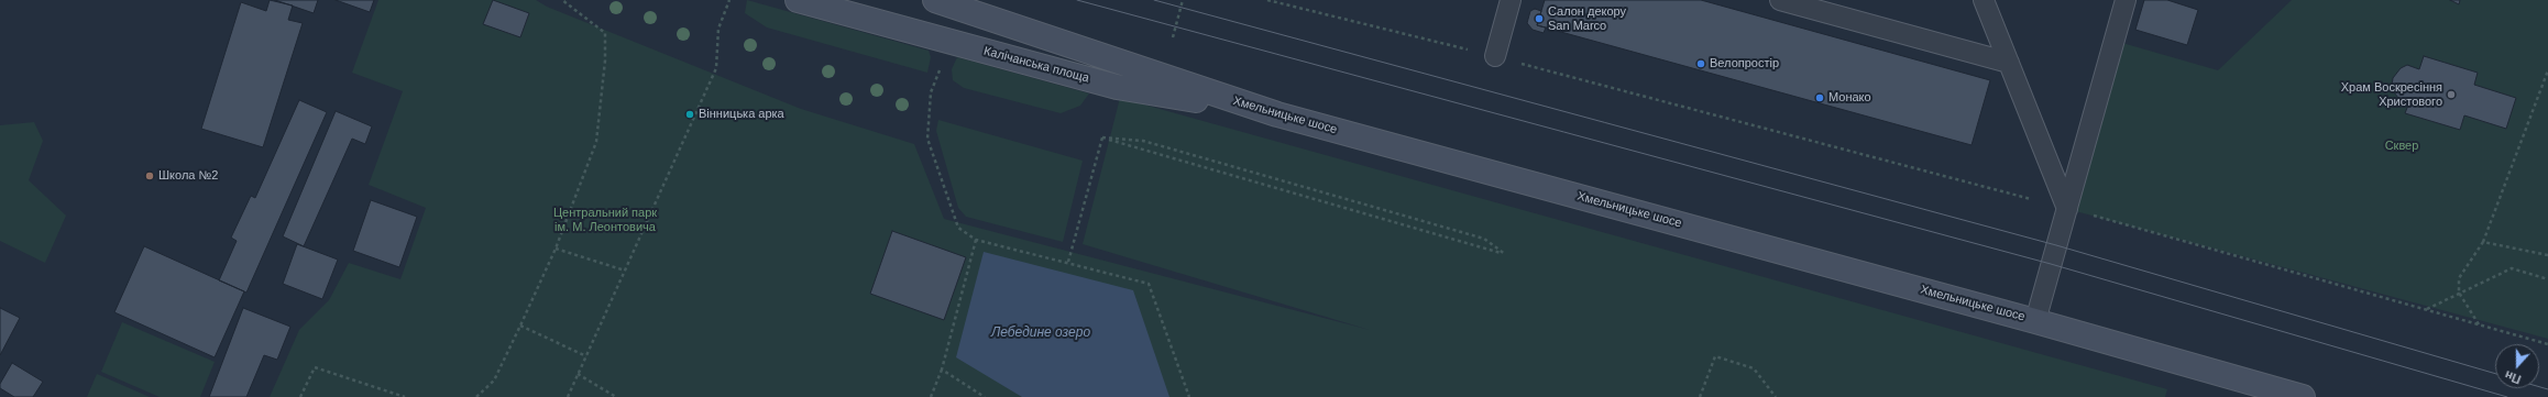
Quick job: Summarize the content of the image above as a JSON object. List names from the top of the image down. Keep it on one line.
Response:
{"streets":{"main road":["Калічанська площа","Хмельницьке шосе"]},"crossings":[["Калічанська площа","Хмельницьке шосе"]],"water":["Лебедине озеро"],"parks":["Сквер","Центральний парк ім. М. Леонтовича"],"places":["Салон декору San Marco","Велопростір","Храм Воскресіння Христового","Монако","Вінницька арка","Школа №2"],"north":"bottom"}
